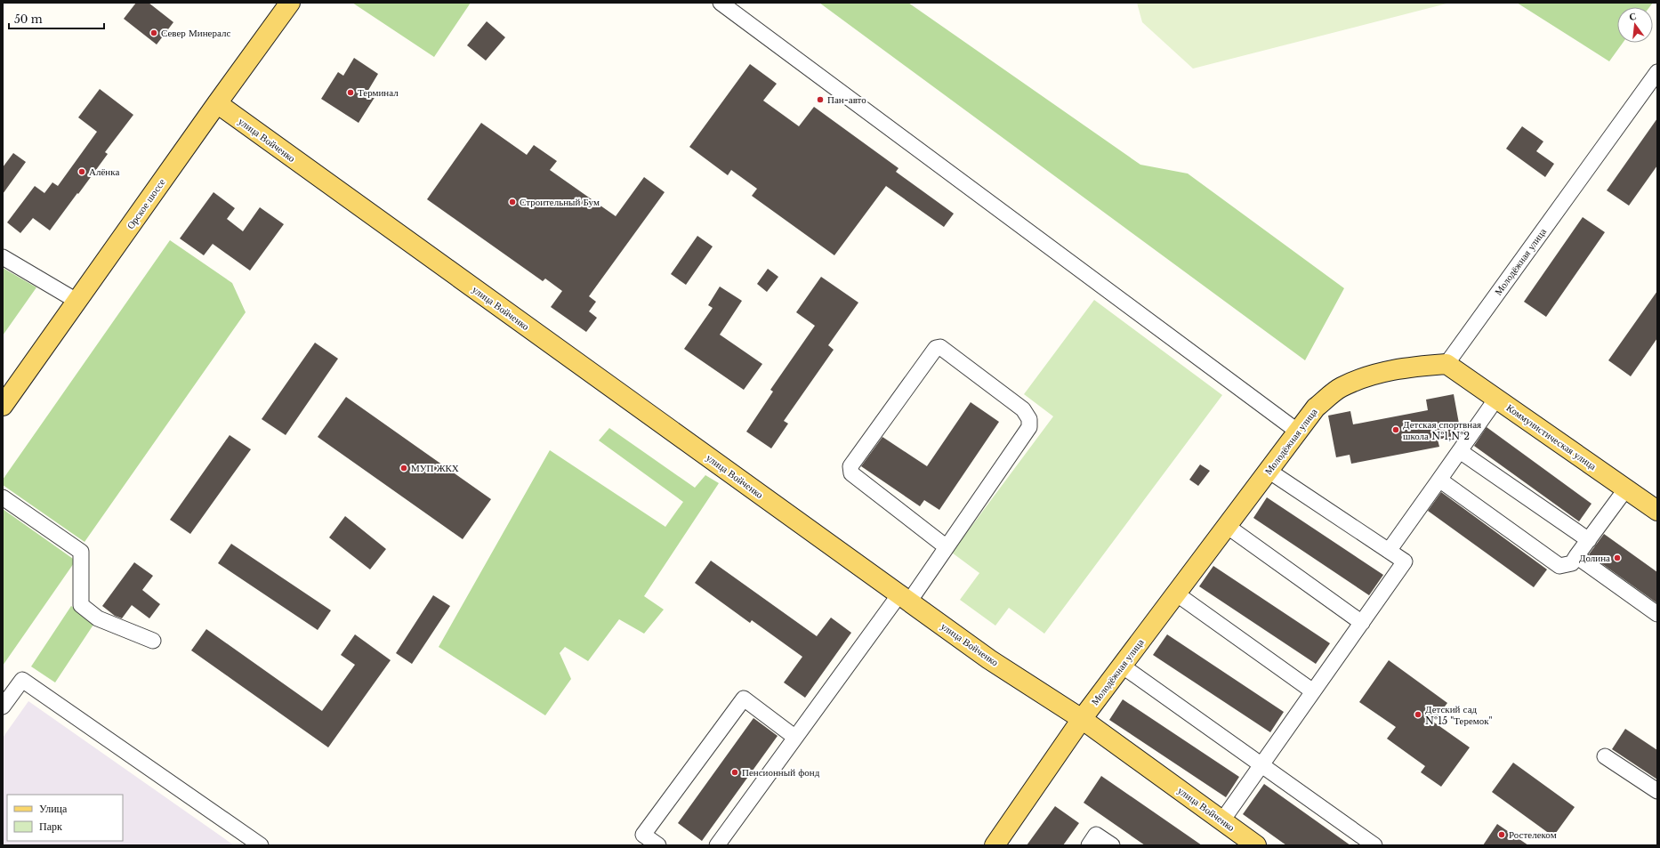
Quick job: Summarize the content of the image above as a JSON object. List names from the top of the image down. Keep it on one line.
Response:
{"streets":{"main road":["улица Войченко","Орское шоссе","Молодёжная улица","Коммунистическая улица"]},"crossings":[["улица Войченко","Орское шоссе"],["улица Войченко","Молодёжная улица"],["Молодёжная улица","Коммунистическая улица"]],"places":["Север Минералс","Терминал","Пан-авто","Алёнка","Строительный Бум","Детская спортвная школа №1,№2","МУП ЖКХ","Долина","Детский сад №15 \"Теремок\"","Пенсионный фонд","Ростелеком"],"legend":["Улица","Парк"],"scale_bar":"50 m","north":"top"}
